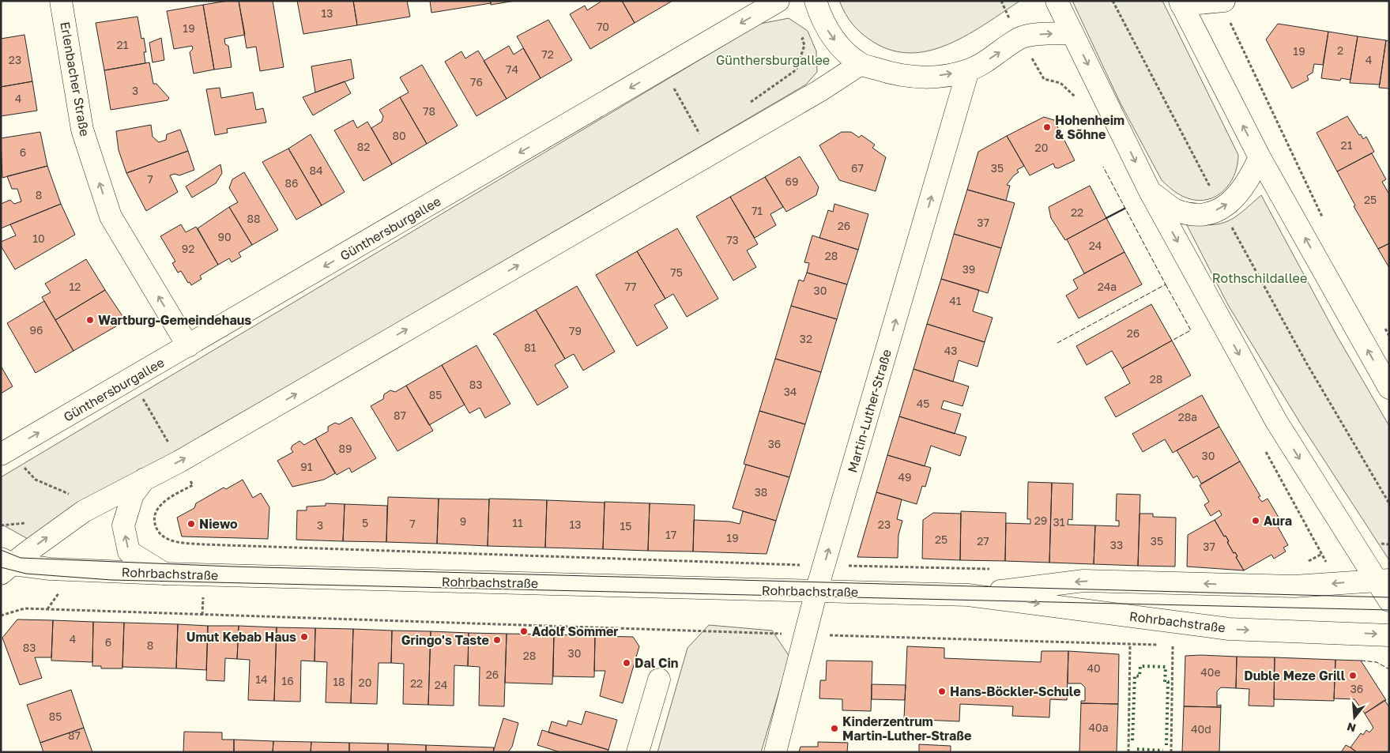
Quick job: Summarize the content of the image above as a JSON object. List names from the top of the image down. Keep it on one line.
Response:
{"streets":{"street":["Erlenbacher Straße","Günthersburgallee","Martin-Luther-Straße","Rohrbachstraße"]},"crossings":[["Erlenbacher Straße","Günthersburgallee"],["Martin-Luther-Straße","Rohrbachstraße"]],"one_way":["Erlenbacher Straße","Martin-Luther-Straße"],"parks":["Günthersburgallee","Rothschildallee"],"places":["Hohenheim & Sõhne","Wartburg-Gemeindehaus","Aura","Niewo","Adolf Sommer","Umut Kebab Haus","Gringo's Taste","Dal Cin","Duble Meze Grill","Hans-Böckler-Schule","Kinderzentrum Martin-Luther-Straße"],"house_numbers":["13","70","19","21","2","19","72","23","4","74","76","3","4","78","80","21","82","20","6","67","35","84","7","69","86","8","25","71","22","88","37","26","90","10","73","24","92","28","39","75","12","77","24a","30","41","96","79","26","32","81","43","28","83","34","85","45","87","28a","36","89","30","91","49","38","29","9","31","5","11","7","13","23","3","15","17","19","25","27","35","33","37","4","6","8","83","30","28","40","40e","26","14","16","18","20","22","24","36","85","40a","40d","87"],"north":"bottom"}
